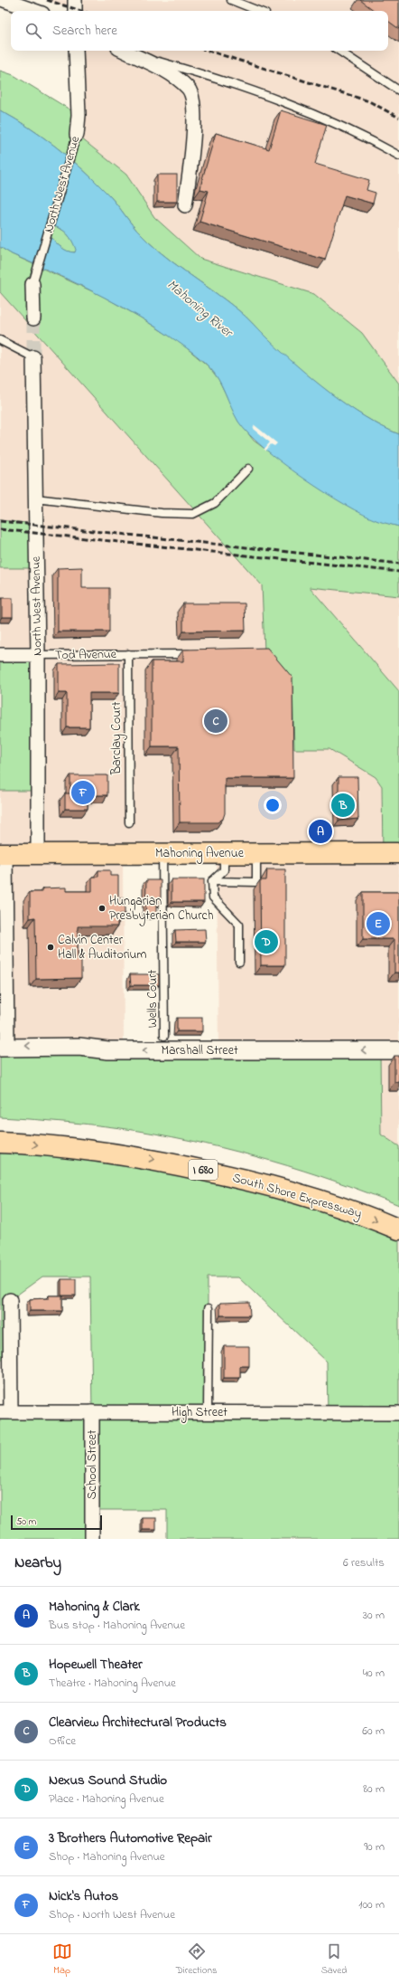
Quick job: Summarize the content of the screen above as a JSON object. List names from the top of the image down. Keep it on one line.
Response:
{"streets":{"main road":["Mahoning Avenue","I 680","South Shore Expressway"],"street":["North West Avenue","Tod Avenue","Marshall Street","High Street","School Street"],"lane":["Barclay Court","Wells Court"]},"crossings":[["North West Avenue","Tod Avenue"],["North West Avenue","Mahoning Avenue"],["Tod Avenue","Barclay Court"],["Mahoning Avenue","Wells Court"],["High Street","School Street"]],"one_way":["Marshall Street","South Shore Expressway"],"water":["Mahoning River"],"places":["Hungarian Presbyterian Church","Calvin Center Hall & Auditorium"],"scale_bar":"50 m","page":{"search":"Search here","pins":["C","F","B","A","E","D"],"scale":"50 m","heading":["Nearby","6 results"],"list":[{"mark":"A","name":"Mahoning & Clark","note":"Bus stop · Mahoning Avenue","value":"30 m"},{"mark":"B","name":"Hopewell Theater","note":"Theatre · Mahoning Avenue","value":"40 m"},{"mark":"C","name":"Clearview Architectural Products","note":"Office","value":"60 m"},{"mark":"D","name":"Nexus Sound Studio","note":"Place · Mahoning Avenue","value":"80 m"},{"mark":"E","name":"3 Brothers Automotive Repair","note":"Shop · Mahoning Avenue","value":"90 m"},{"mark":"F","name":"Nick's Autos","note":"Shop · North West Avenue","value":"100 m"}],"nav":["Map","Directions","Saved"]}}
